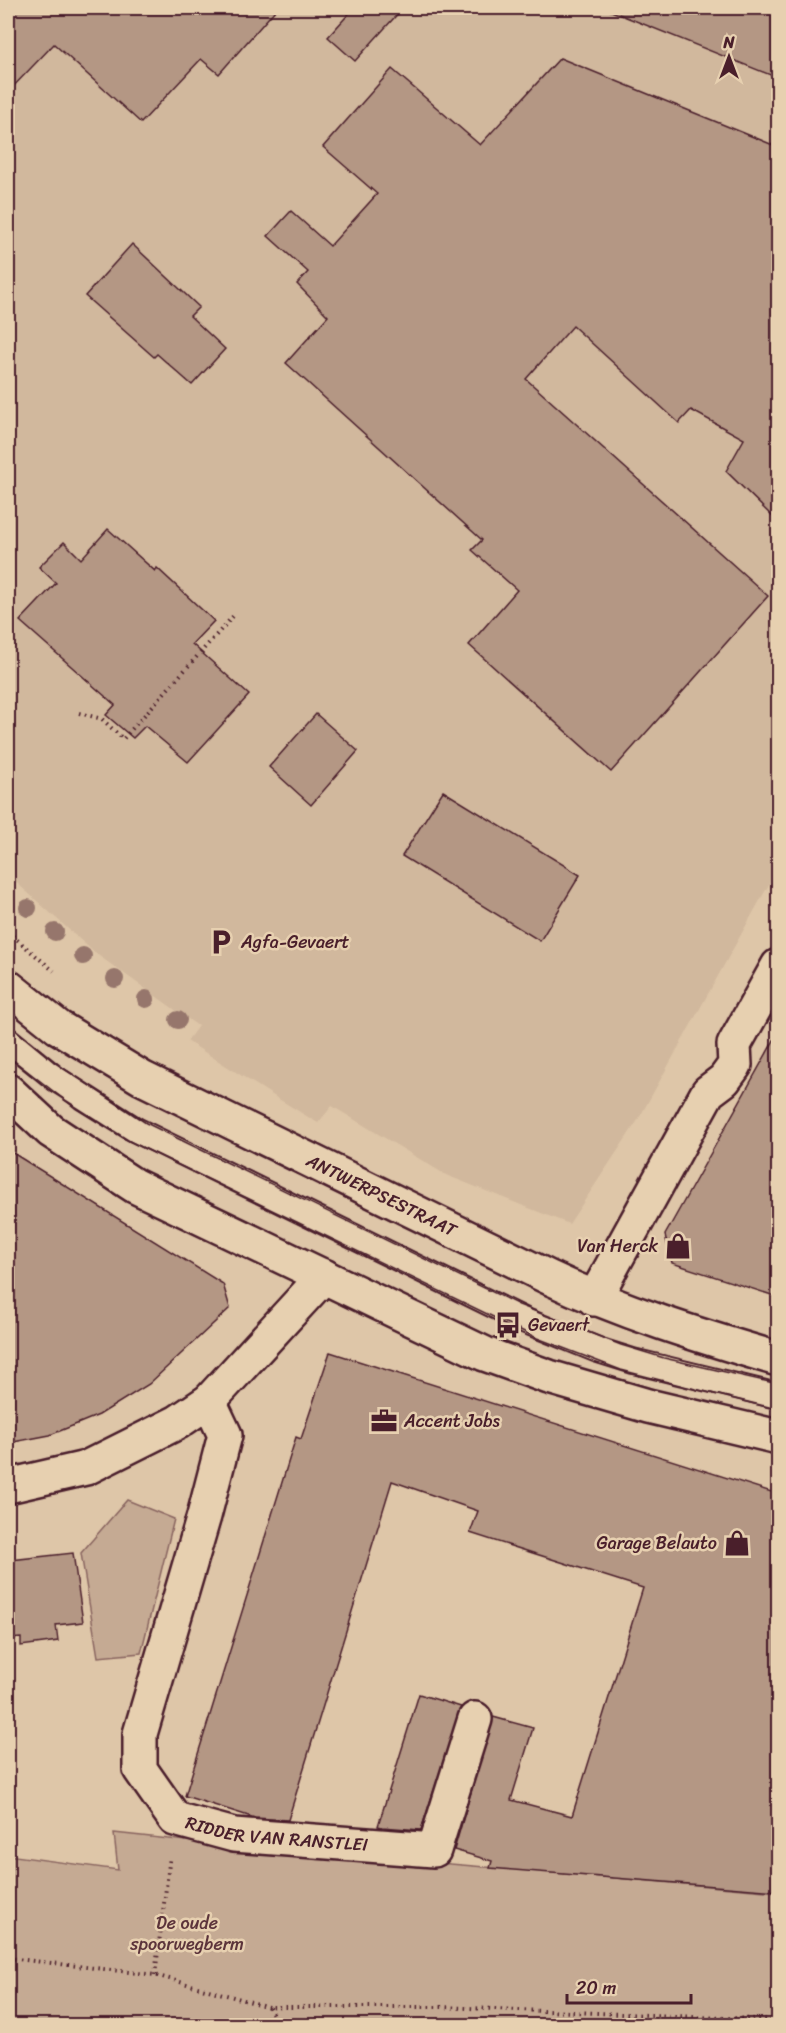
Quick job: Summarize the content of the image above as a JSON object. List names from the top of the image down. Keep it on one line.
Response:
{"streets":{"main road":["ANTWERPSESTRAAT","RIDDER VAN RANSTLEI"]},"parks":["De oude spoorwegberm"],"places":{"parking":["Agfa-Gevaert"],"shop":["Van Herck","Garage Belauto"],"bus stop":["Gevaert"],"office":["Accent Jobs"]},"scale_bar":"20 m","north":"top"}
